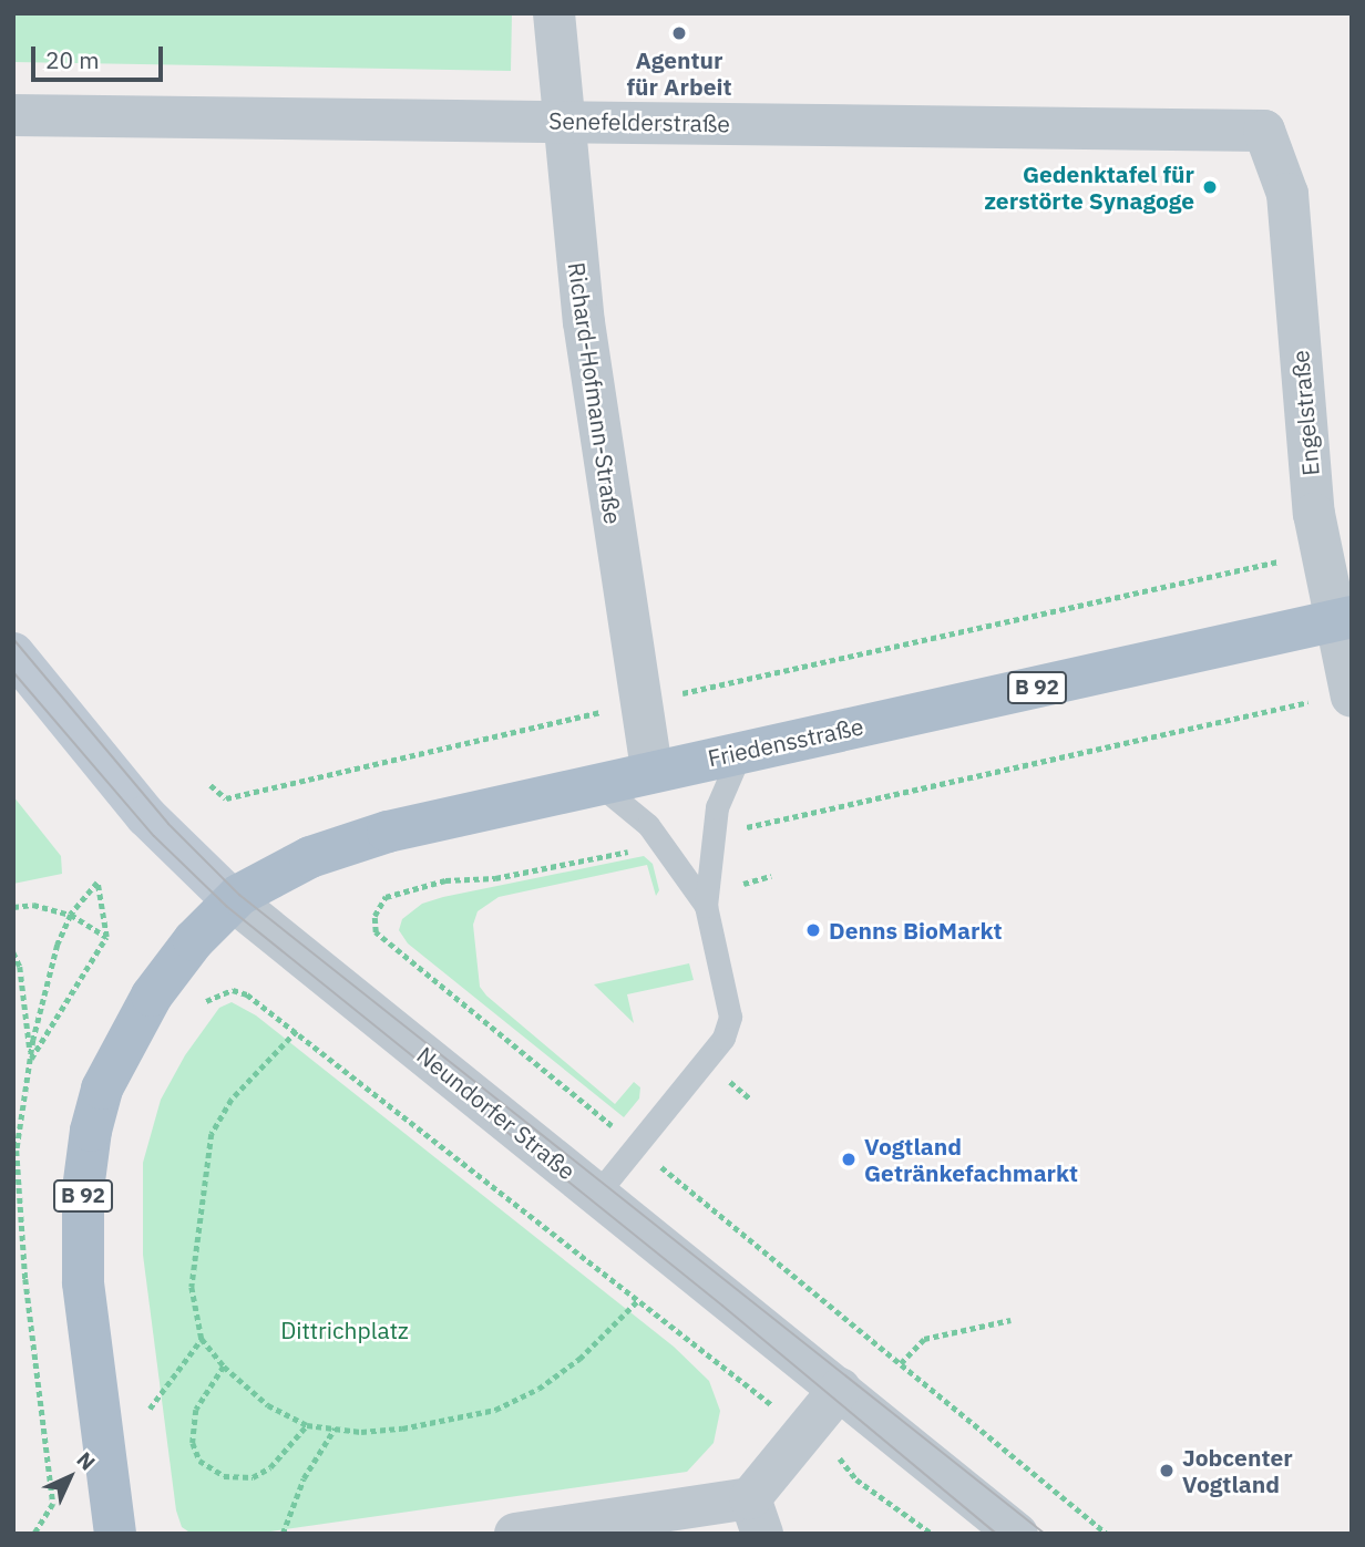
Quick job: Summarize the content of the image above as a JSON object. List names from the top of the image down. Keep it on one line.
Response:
{"streets":{"main road":["B 92","Friedensstraße"],"street":["Senefelderstraße","Richard-Hofmann-Straße","Engelstraße","Neundorfer Straße"]},"crossings":[["Senefelderstraße","Richard-Hofmann-Straße"],["Senefelderstraße","Engelstraße"],["Richard-Hofmann-Straße","Friedensstraße"],["Engelstraße","Friedensstraße"],["B 92","Friedensstraße"],["B 92","Neundorfer Straße"],["Friedensstraße","Neundorfer Straße"]],"parks":["Dittrichplatz"],"places":["Agentur für Arbeit","Gedenktafel für zerstörte Synagoge","Denns BioMarkt","Vogtland Getränkefachmarkt","Jobcenter Vogtland"],"scale_bar":"20 m","north":"top right"}
